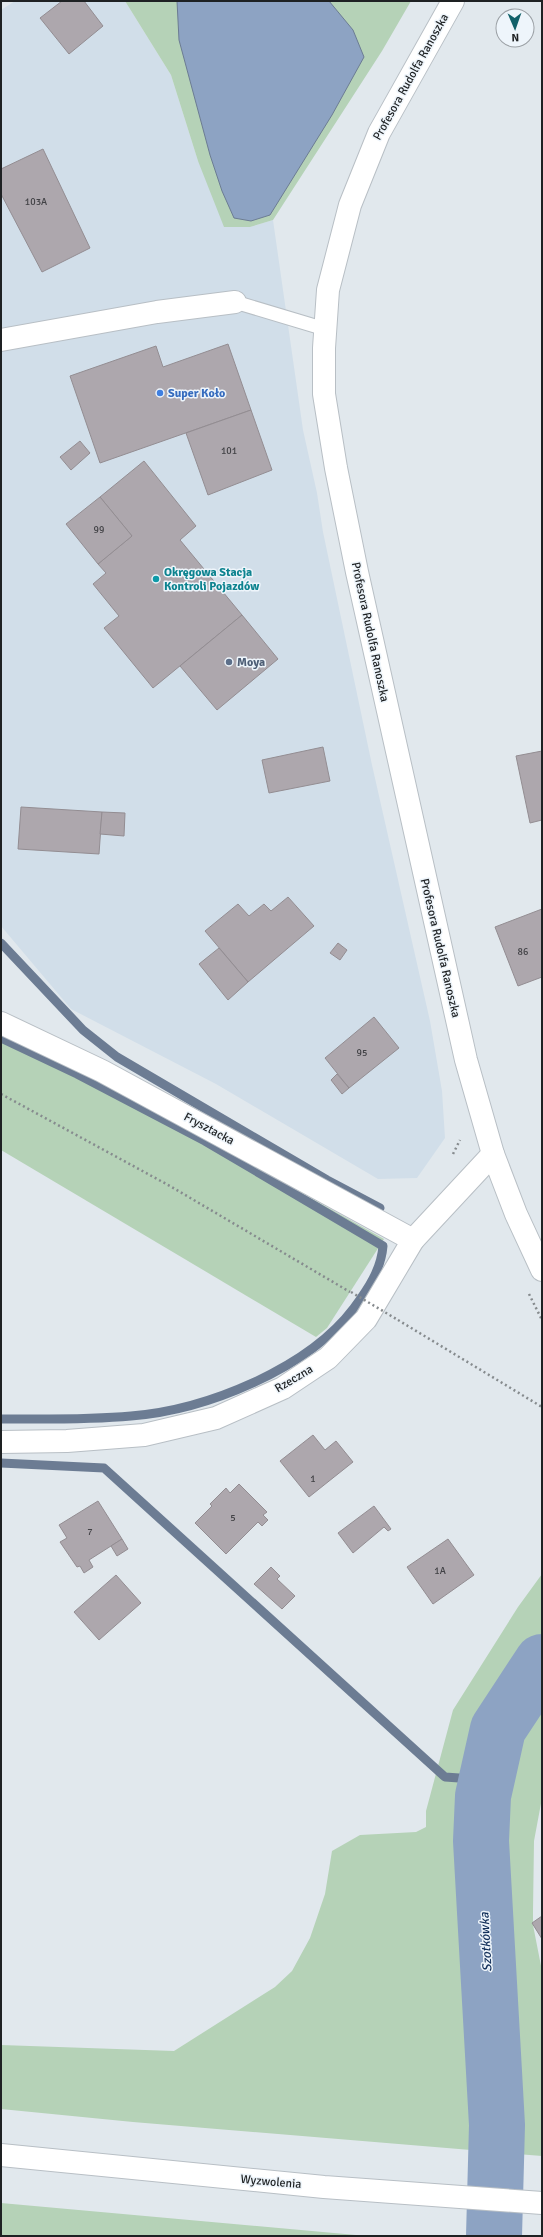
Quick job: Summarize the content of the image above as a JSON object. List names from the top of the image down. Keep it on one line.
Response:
{"streets":{"street":["Profesora Rudolfa Ranoszka","Frysztacka","Rzeczna","Wyzwolenia"]},"crossings":[["Profesora Rudolfa Ranoszka","Rzeczna"],["Frysztacka","Rzeczna"]],"water":["Szotkówka"],"places":["Super Koło","Okręgowa Stacja Kontroli Pojazdów","Moya"],"house_numbers":["103A","101","99","86","95","1","5","7","1A"],"north":"bottom"}
